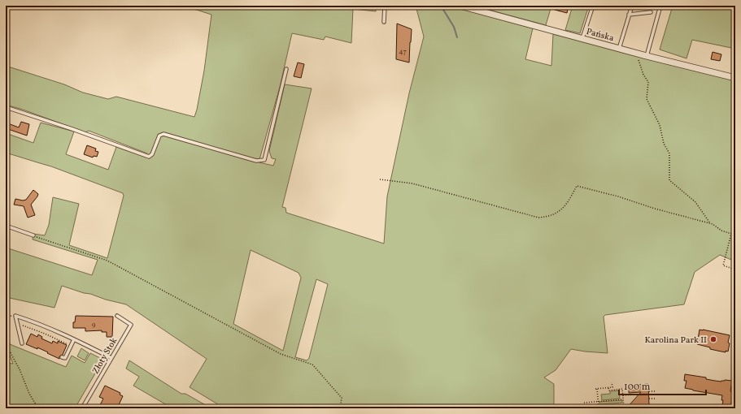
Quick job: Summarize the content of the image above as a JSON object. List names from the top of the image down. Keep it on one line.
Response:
{"streets":{"street":["Pańska"],"lane":["Złoty Stok"]},"places":["Karolina Park II"],"house_numbers":["47","9"],"scale_bar":"100 m"}
